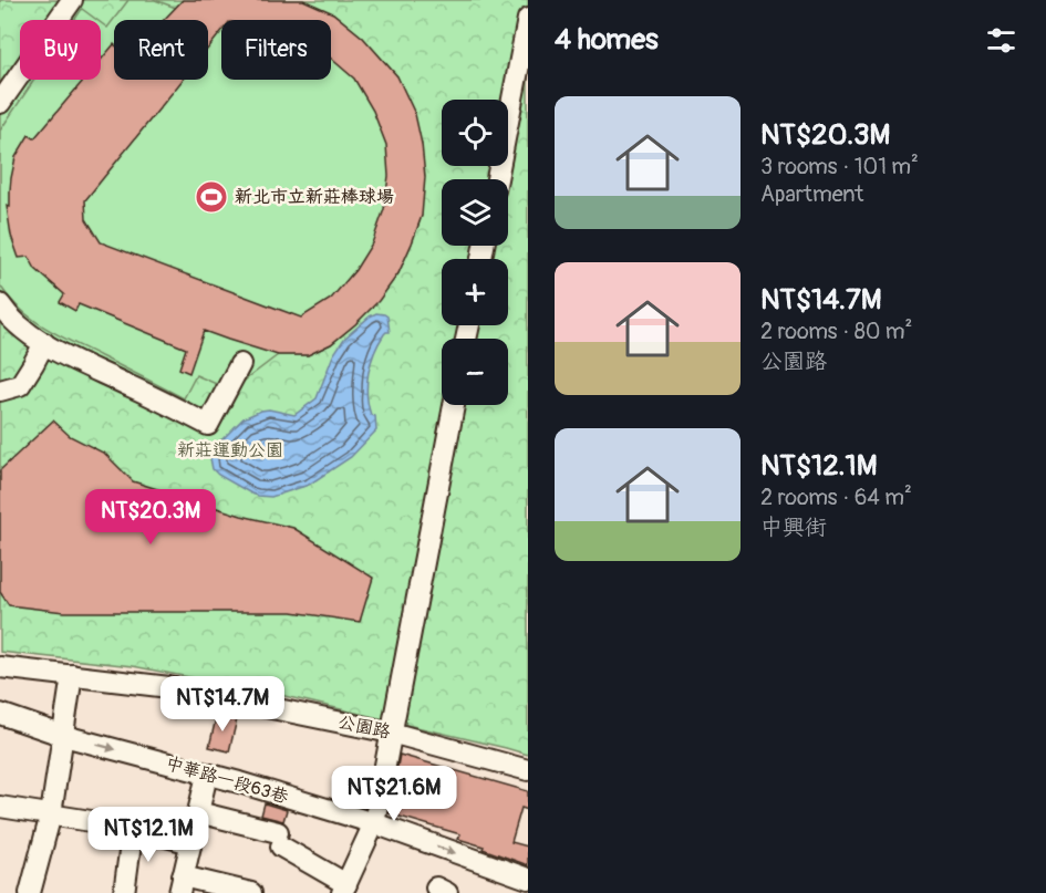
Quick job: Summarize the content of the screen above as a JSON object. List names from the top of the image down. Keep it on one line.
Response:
{"streets":{"street":["公園路","中華路一段63巷"]},"parks":["新莊運動公園"],"places":{"sports":["新北市立新莊棒球場"]},"page":{"heading":"4 homes","chip":["Buy","Rent","Filters"],"list":[{"name":"NT$20.3M","note":"3 rooms · 101 m² · Apartment"},{"name":"NT$14.7M","note":"2 rooms · 80 m² · 公園路"},{"name":"NT$12.1M","note":"2 rooms · 64 m² · 中興街"}],"map_buttons":["+","−"],"price":["NT$20.3M","NT$14.7M","NT$21.6M","NT$12.1M"]}}
